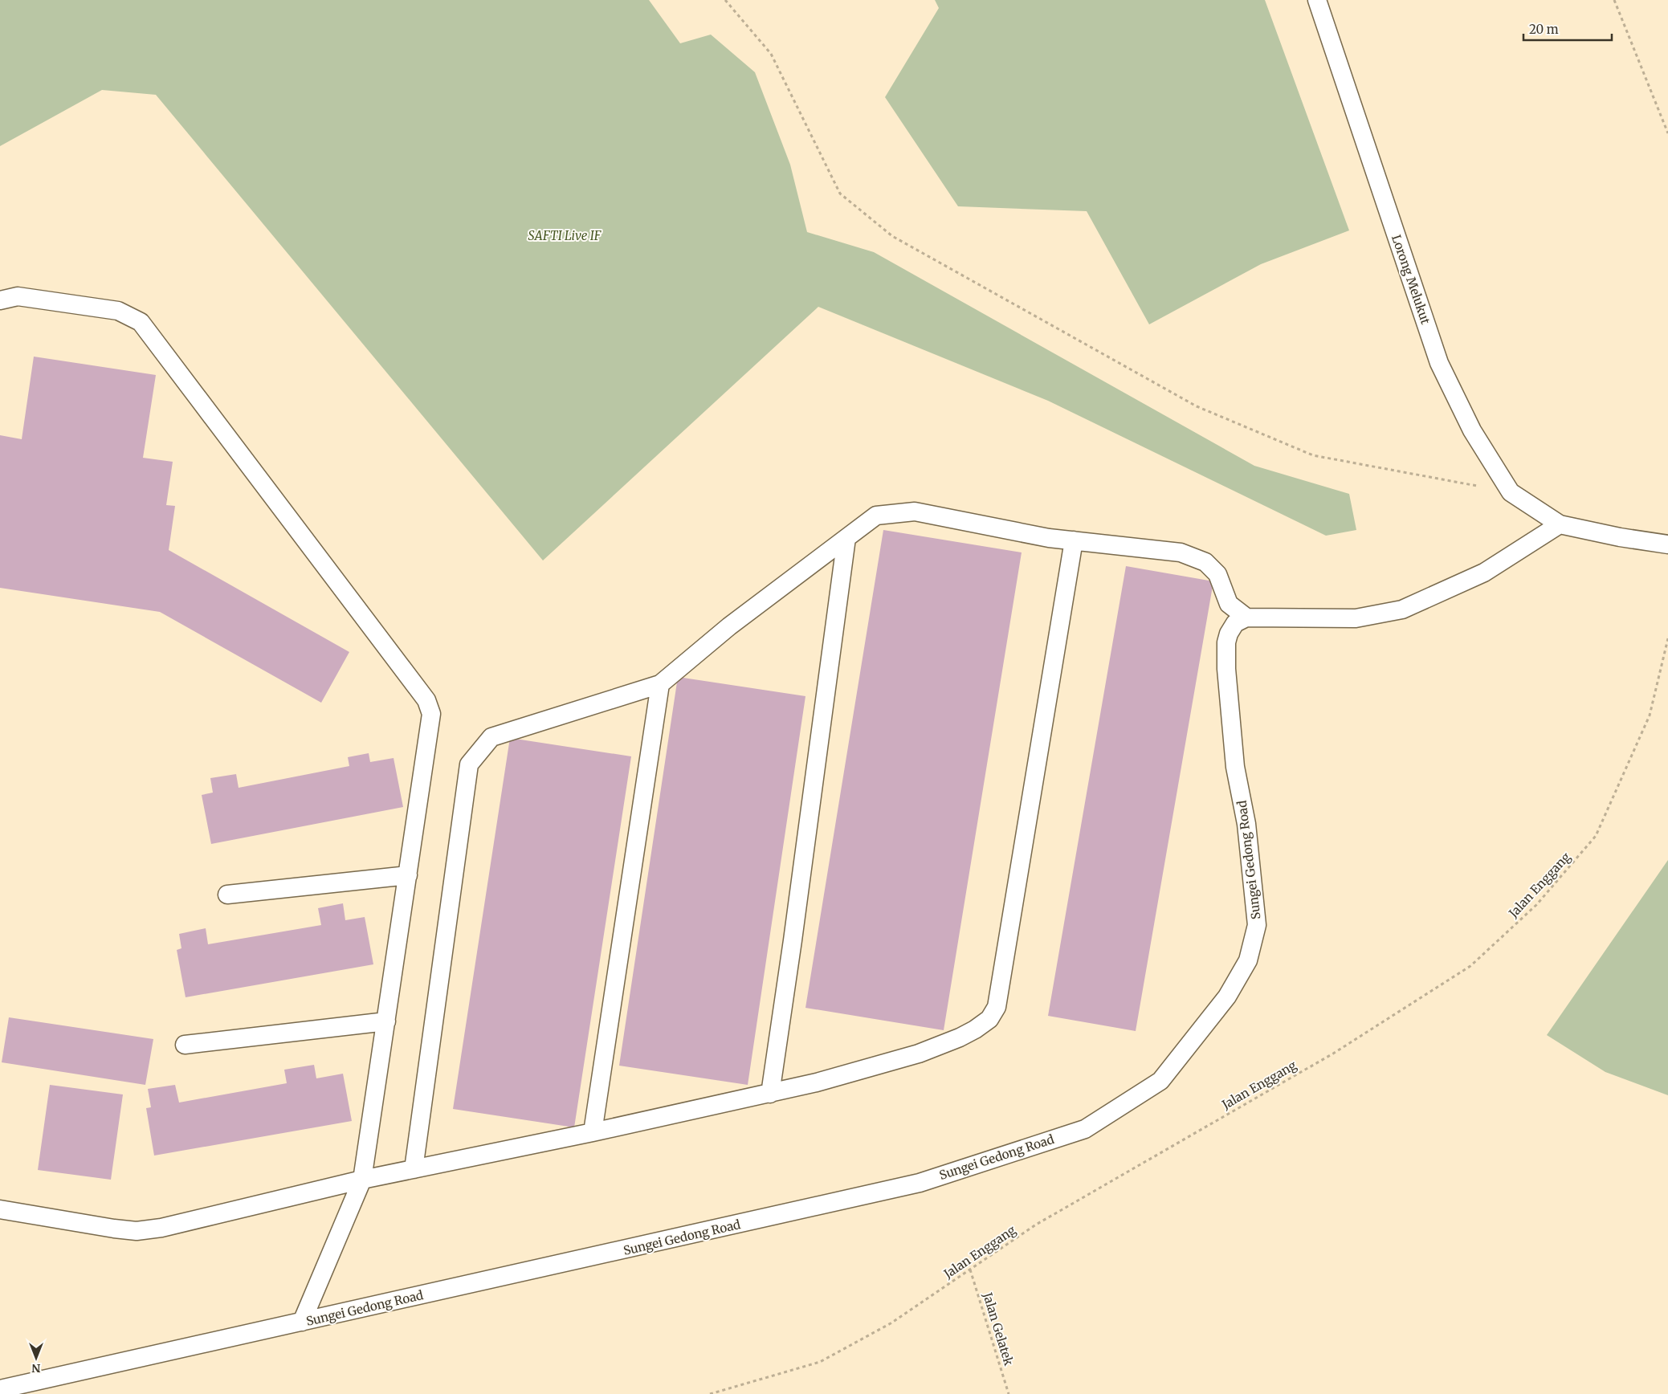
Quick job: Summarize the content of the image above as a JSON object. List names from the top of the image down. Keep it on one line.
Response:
{"streets":{"lane":["Lorong Melukut","Sungei Gedong Road"],"path":["Jalan Enggang","Jalan Gelatek"]},"crossings":[["Jalan Enggang","Jalan Gelatek"]],"parks":["SAFTI Live IF"],"scale_bar":"20 m","north":"bottom"}
